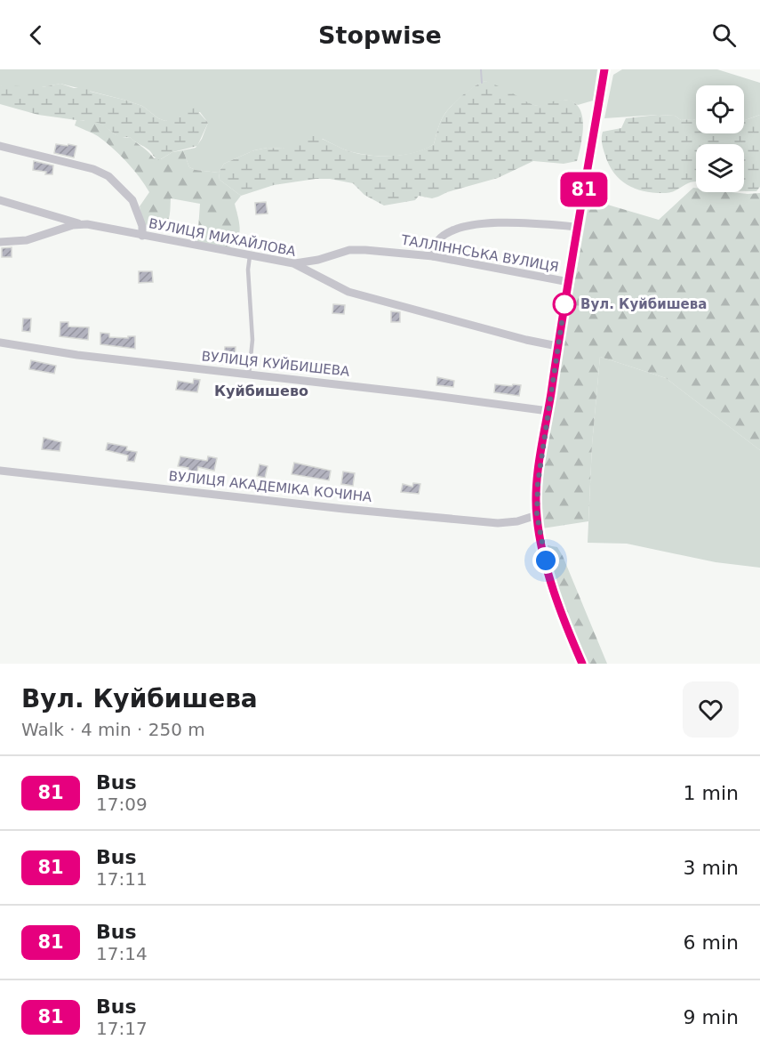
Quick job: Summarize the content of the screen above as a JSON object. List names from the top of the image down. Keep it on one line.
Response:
{"streets":{"street":["ВУЛИЦЯ МИХАЙЛОВА","ТАЛЛІННСЬКА ВУЛИЦЯ","ВУЛИЦЯ КУЙБИШЕВА","ВУЛИЦЯ АКАДЕМІКА КОЧИНА"]},"crossings":[["ВУЛИЦЯ МИХАЙЛОВА","ТАЛЛІННСЬКА ВУЛИЦЯ"]],"districts":["Куйбишево"],"places":["Вул. Куйбишева"],"lines":["bus line 81"],"page":{"header":"Stopwise","on_map":"81","heading":["Вул. Куйбишева","Walk · 4 min · 250 m"],"list":[{"mark":"81","name":"Bus","note":"17:09","value":"1 min"},{"mark":"81","name":"Bus","note":"17:11","value":"3 min"},{"mark":"81","name":"Bus","note":"17:14","value":"6 min"},{"mark":"81","name":"Bus","note":"17:17","value":"9 min"}]}}
